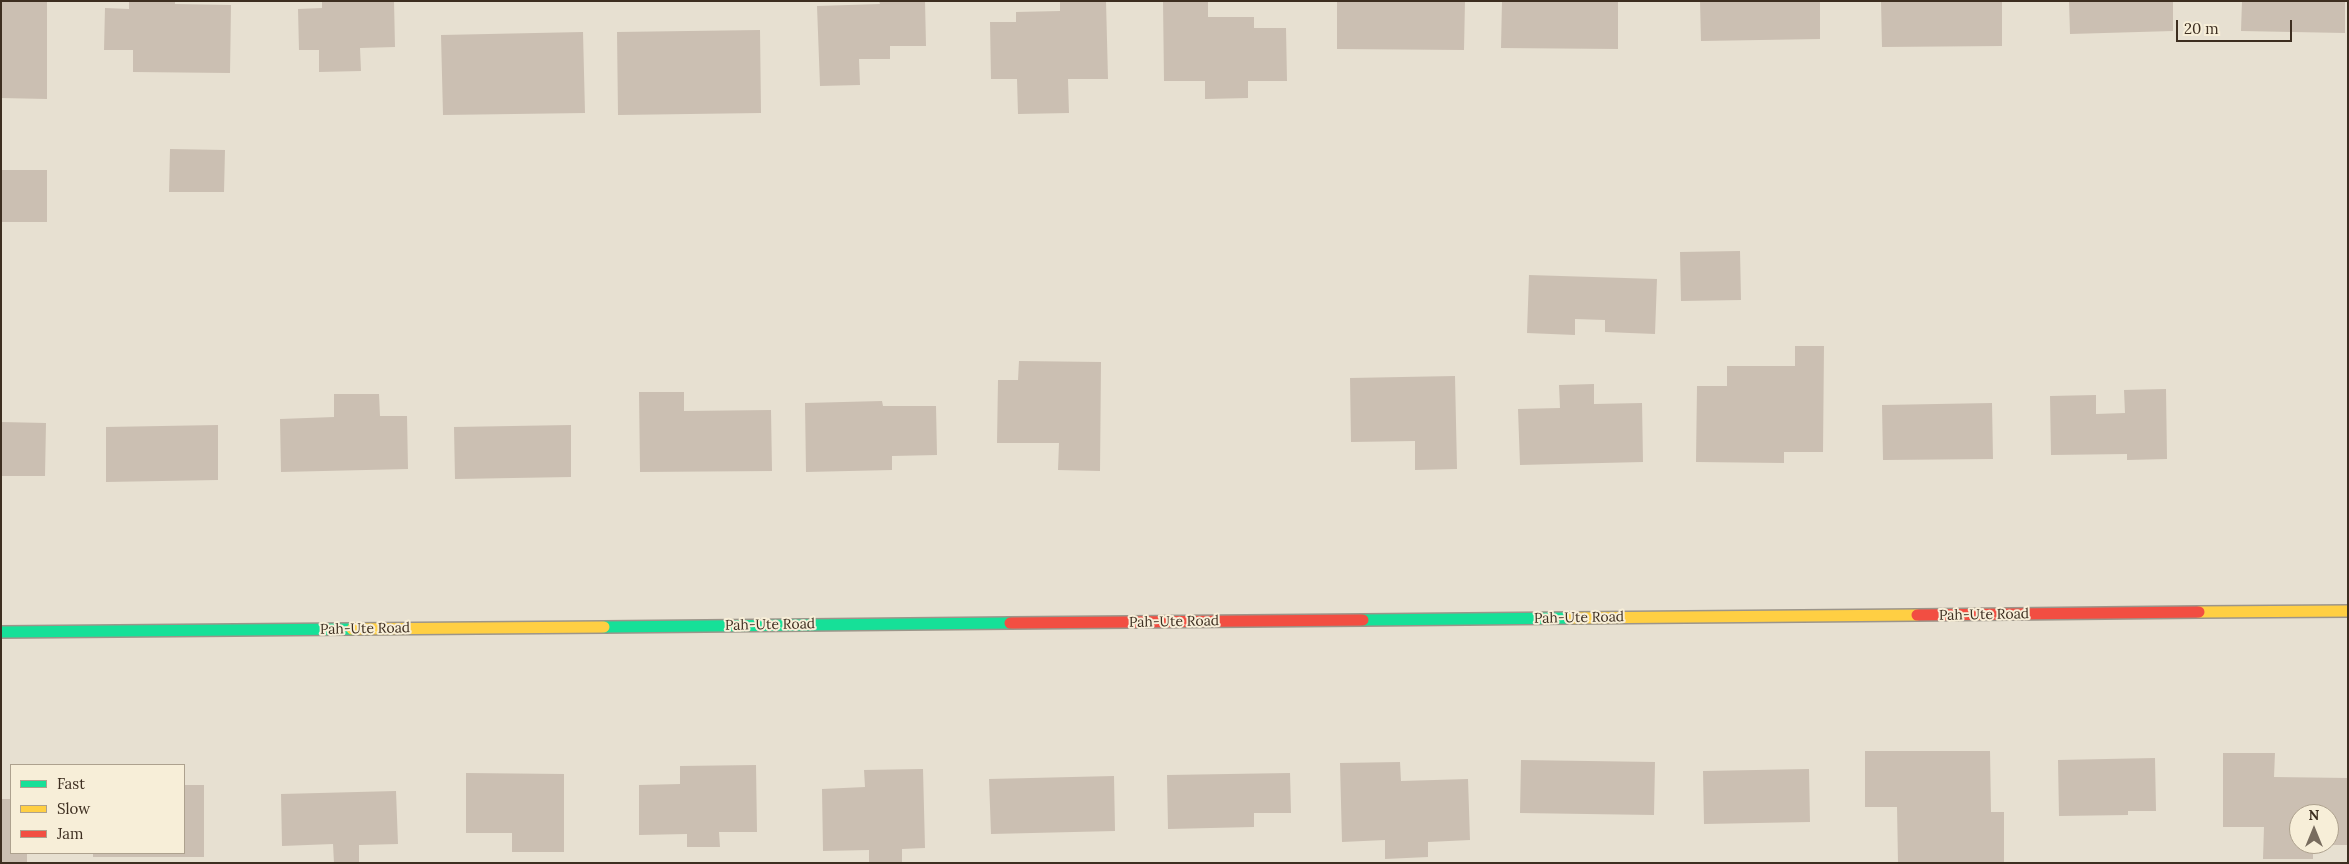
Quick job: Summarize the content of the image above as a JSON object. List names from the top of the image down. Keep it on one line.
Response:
{"streets":{"street":["Pah-Ute Road"]},"legend":["Fast","Slow","Jam"],"scale_bar":"20 m","north":"top"}
